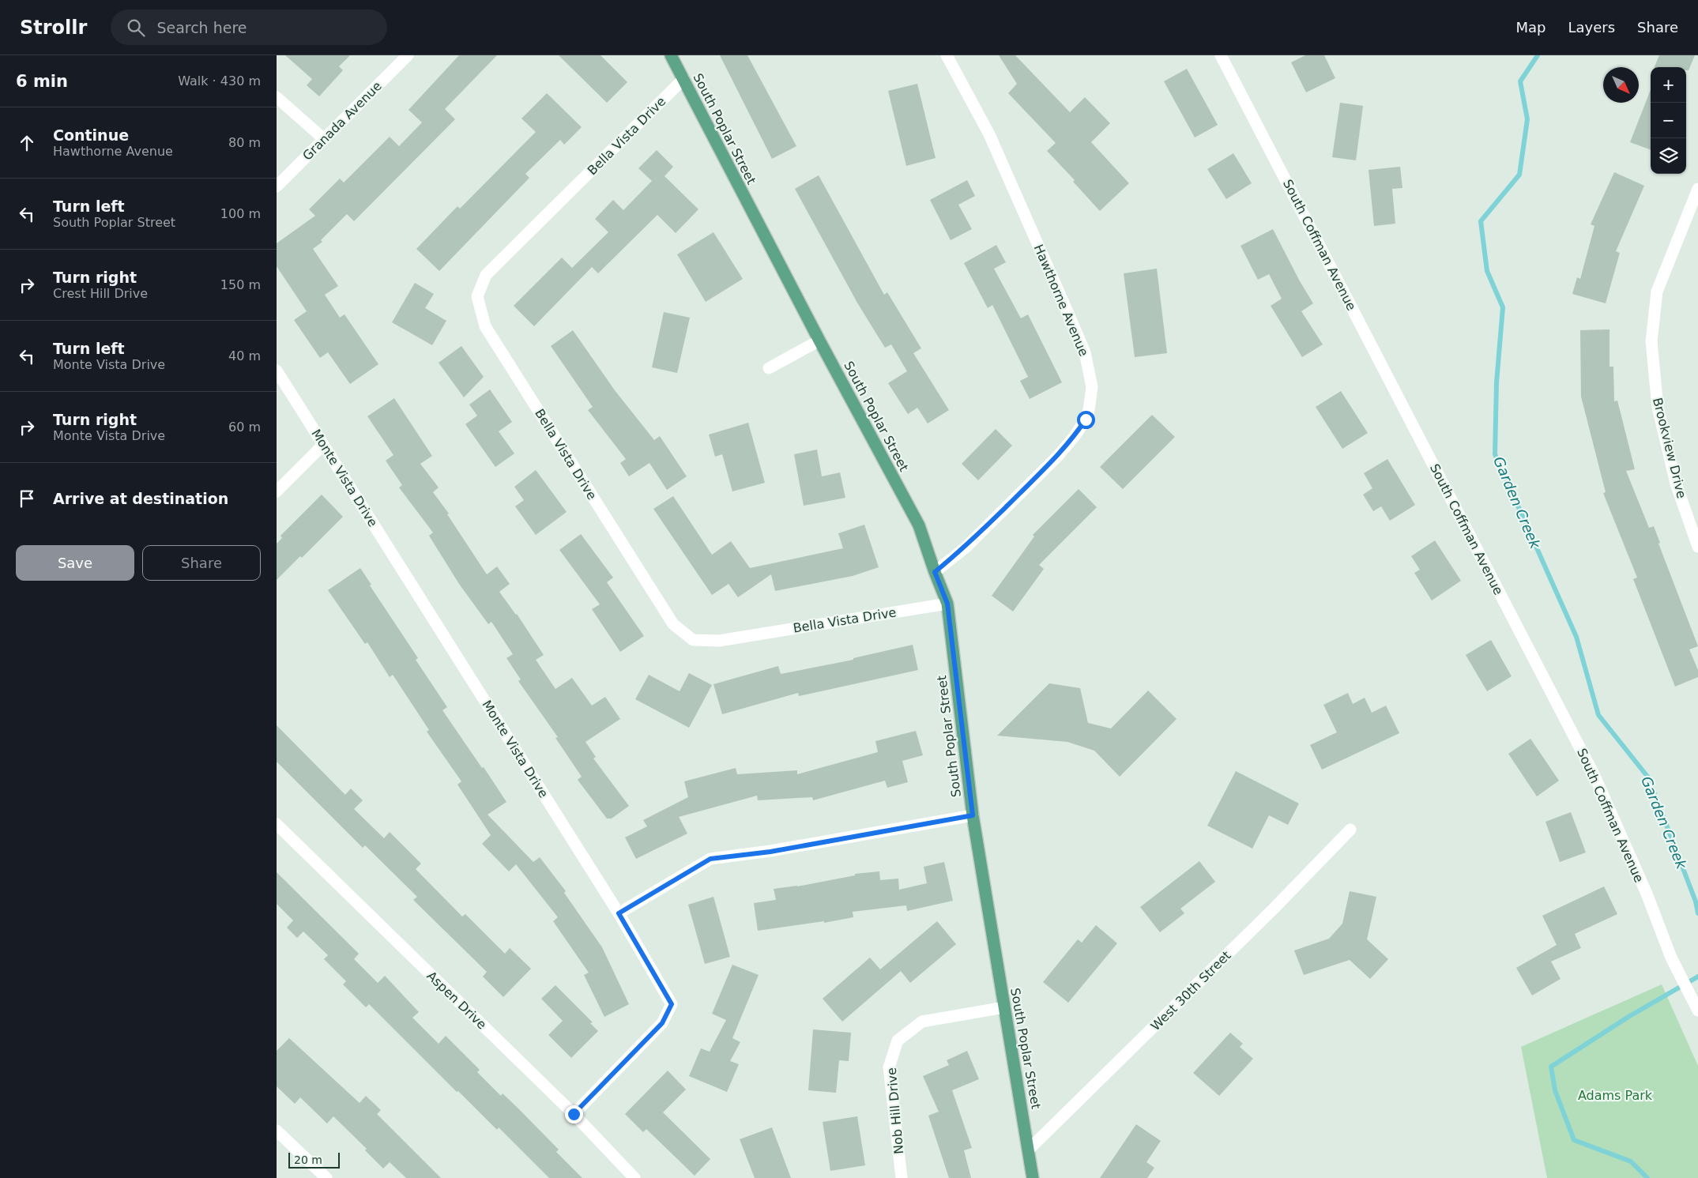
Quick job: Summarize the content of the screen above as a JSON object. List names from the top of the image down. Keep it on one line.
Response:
{"streets":{"main road":["South Poplar Street"],"street":["Granada Avenue","Bella Vista Drive","South Coffman Avenue","Hawthorne Avenue","Brookview Drive","Monte Vista Drive","West 30th Street","Aspen Drive","Nob Hill Drive"]},"crossings":[["South Poplar Street","Bella Vista Drive"],["South Poplar Street","Hawthorne Avenue"],["South Poplar Street","West 30th Street"],["South Poplar Street","Nob Hill Drive"],["Monte Vista Drive","Aspen Drive"]],"water":["Garden Creek"],"parks":["Adams Park"],"scale_bar":"20 m","north":"bottom right","page":{"header":"Strollr","search":"Search here","nav":["Map","Layers","Share"],"heading":["6 min","Walk · 430 m"],"map_buttons":["+","−"],"list":[["Continue","Hawthorne Avenue","80 m"],["Turn left","South Poplar Street","100 m"],["Turn right","Crest Hill Drive","150 m"],["Turn left","Monte Vista Drive","40 m"],["Turn right","Monte Vista Drive","60 m"],"Arrive at destination"],"buttons":["Save","Share"],"scale":"20 m"}}
